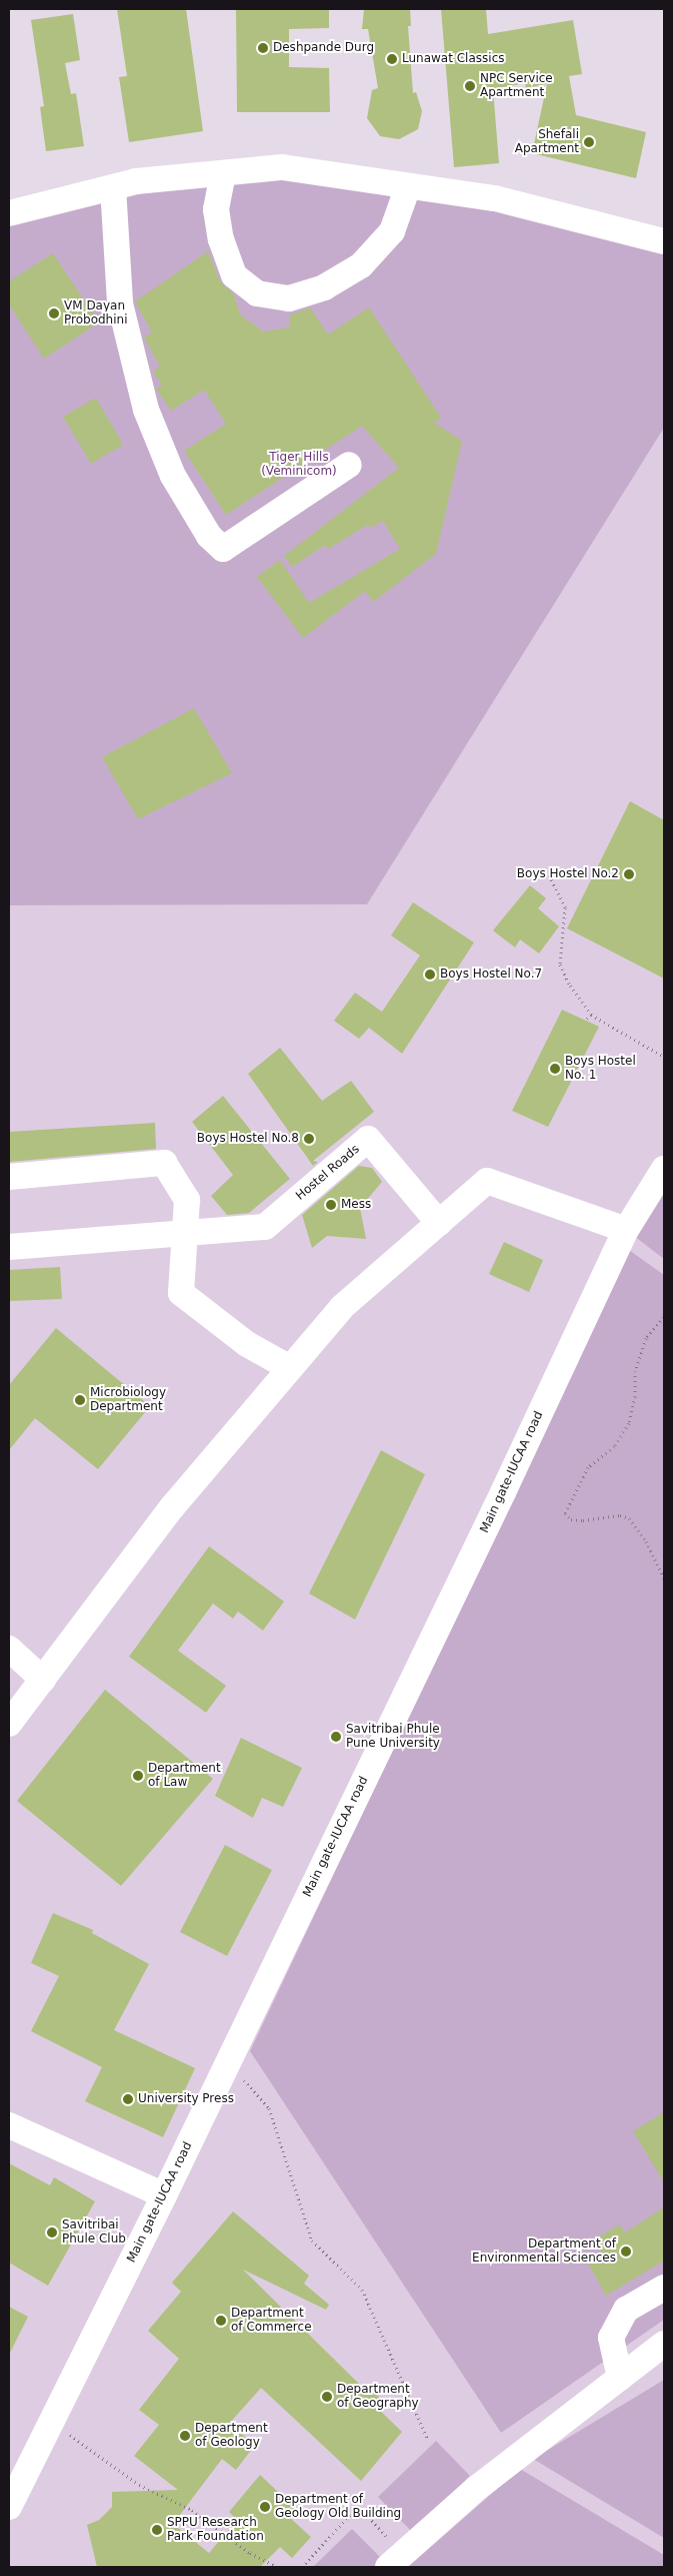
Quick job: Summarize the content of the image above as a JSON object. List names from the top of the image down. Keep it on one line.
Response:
{"streets":{"lane":["Hostel Roads","Main gate-IUCAA road"]},"parks":["Tiger Hills (Veminicom)"],"places":["Deshpande Durg","Lunawat Classics","NPC Service Apartment","Shefali Apartment","VM Dayan Probodhini","Boys Hostel No.2","Boys Hostel No.7","Boys Hostel No. 1","Boys Hostel No.8","Mess","Microbiology Department","Savitribai Phule Pune University","Department of Law","University Press","Savitribai Phule Club","Department of Environmental Sciences","Department of Commerce","Department of Geography","Department of Geology","Department of Geology Old Building","SPPU Research Park Foundation"]}
